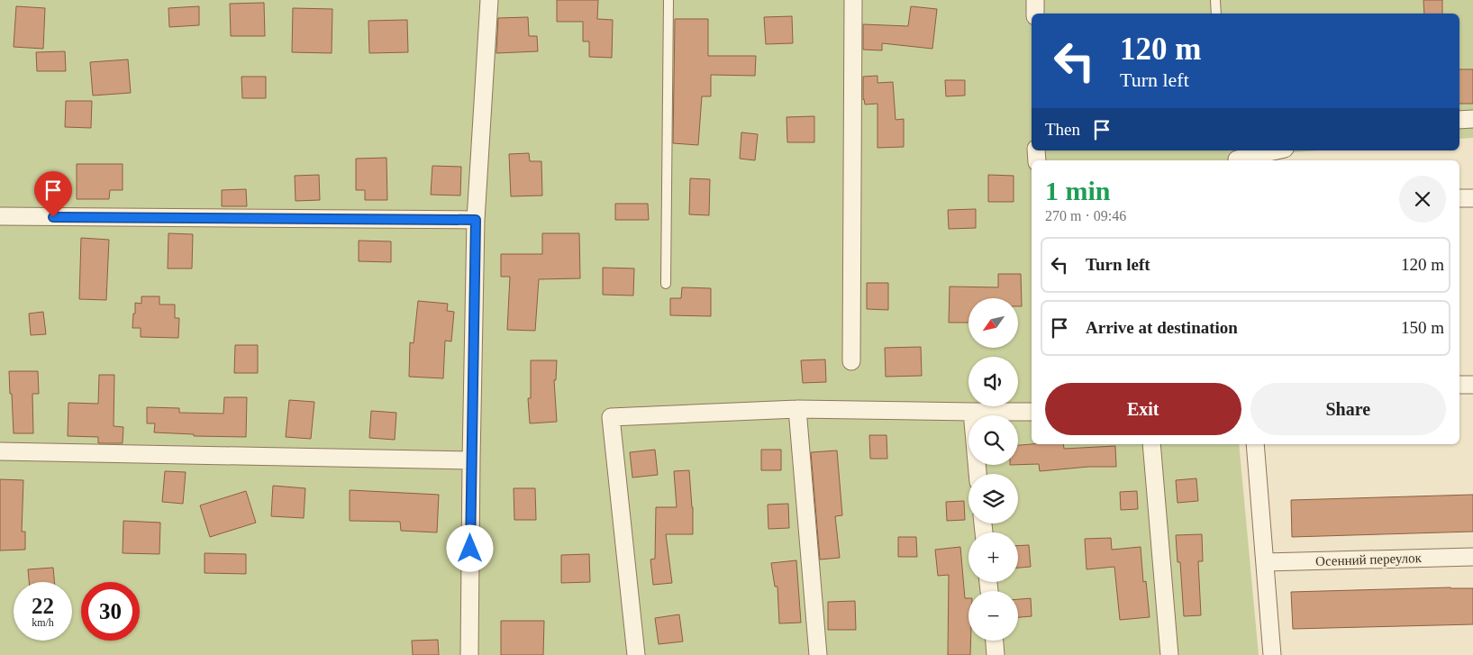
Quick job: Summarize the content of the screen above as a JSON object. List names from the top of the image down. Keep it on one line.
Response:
{"streets":{"street":["Осенний переулок"]},"north":"bottom left","page":{"turn":["120 m","Turn left"],"then":"Then","heading":["1 min","270 m · 09:46"],"list":[{"name":"Turn left","value":"120 m"},{"name":"Arrive at destination","value":"150 m"}],"map_buttons":["+","−"],"buttons":["Exit","Share"],"speed":"22 km/h","limit":"30"}}
